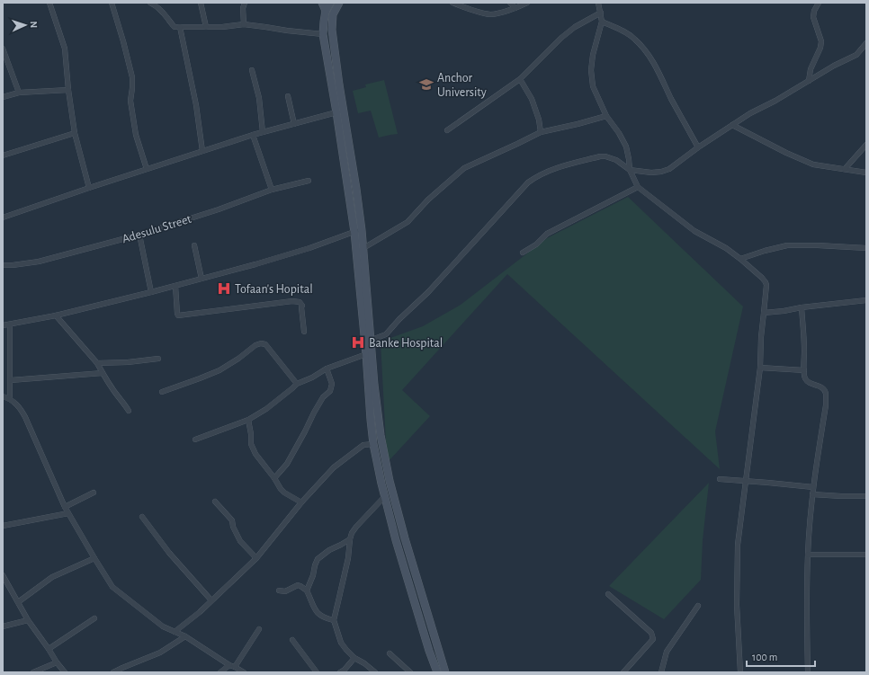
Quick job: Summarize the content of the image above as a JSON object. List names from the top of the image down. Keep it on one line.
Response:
{"streets":{"street":["Adesulu Street"]},"places":{"school or university":["Anchor University"],"hospital":["Tofaan's Hopital","Banke Hospital"]},"scale_bar":"100 m","north":"right"}
